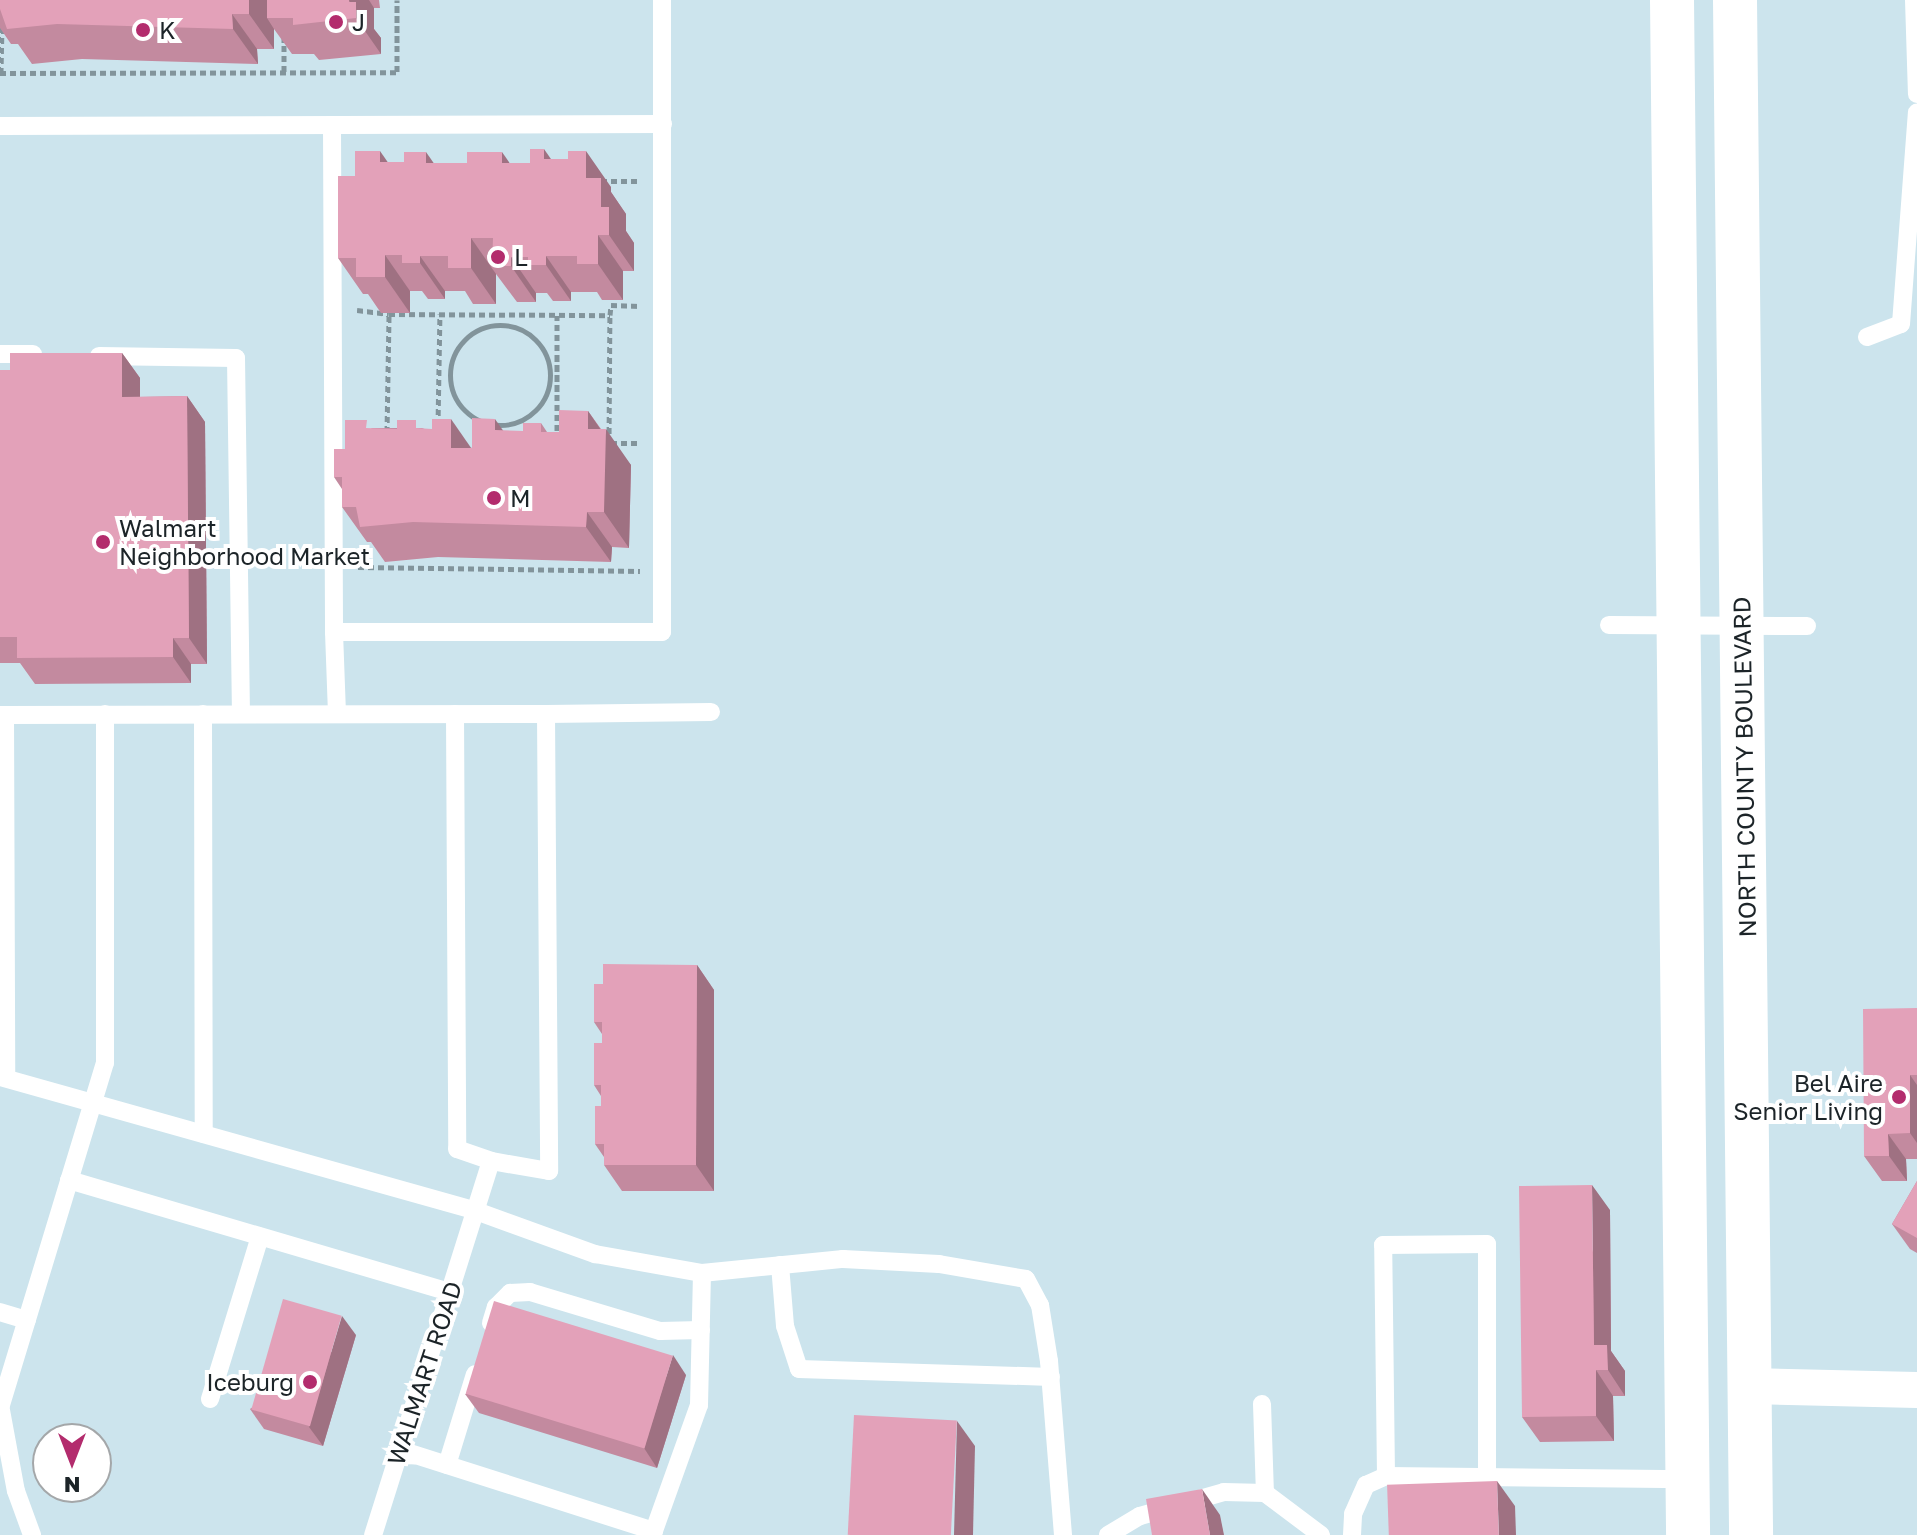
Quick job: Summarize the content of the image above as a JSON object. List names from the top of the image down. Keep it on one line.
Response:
{"streets":{"main road":["NORTH COUNTY BOULEVARD"],"lane":["WALMART ROAD"]},"places":["J","K","L","M","Walmart Neighborhood Market","Bel Aire Senior Living","Iceburg"],"north":"bottom"}
